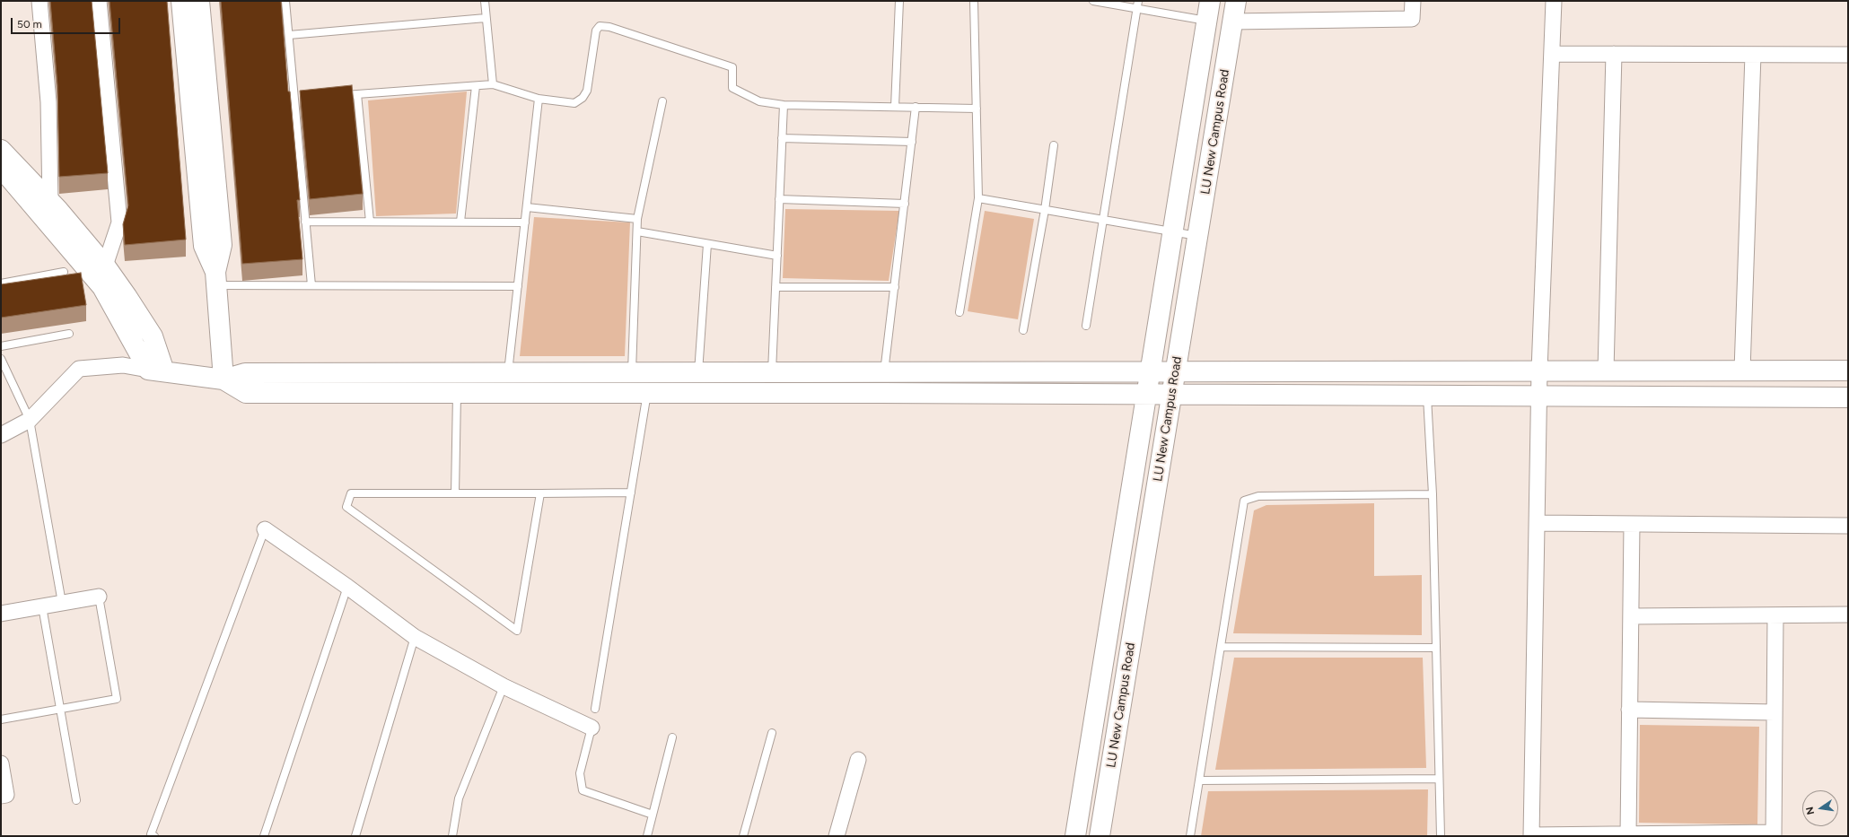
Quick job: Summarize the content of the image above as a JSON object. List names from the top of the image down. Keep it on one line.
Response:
{"streets":{"street":["LU New Campus Road"]},"scale_bar":"50 m","north":"left"}
